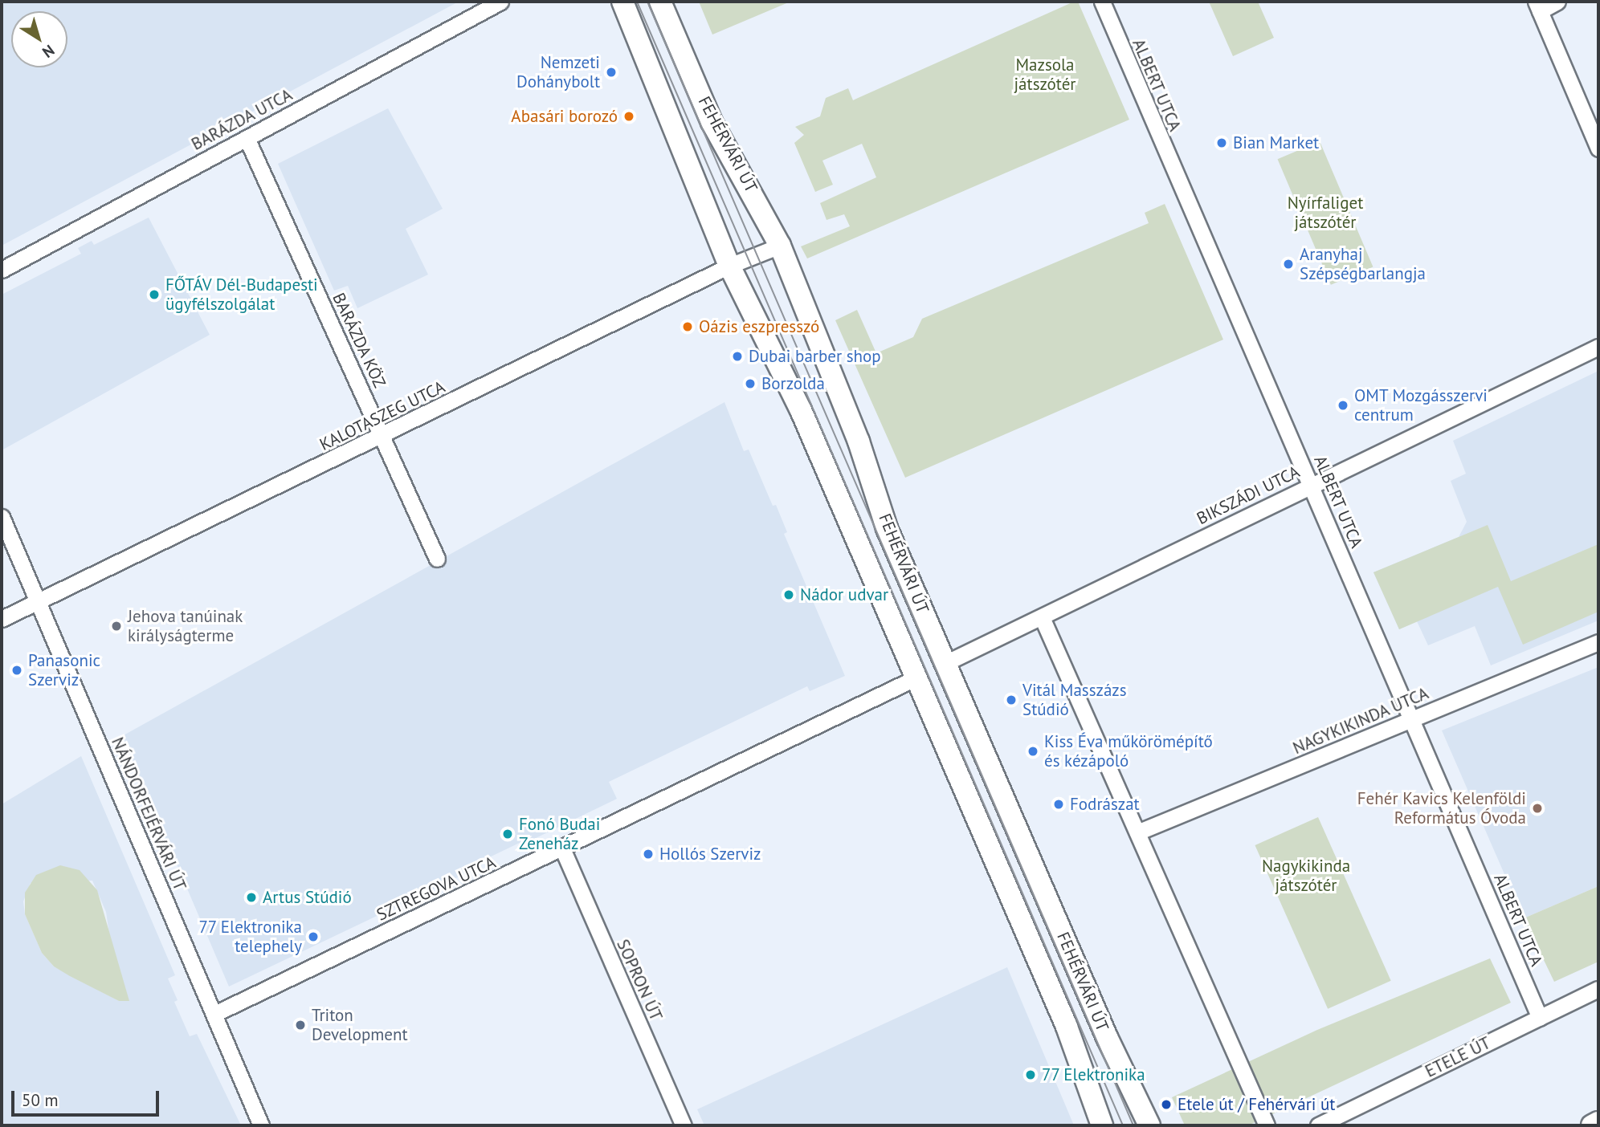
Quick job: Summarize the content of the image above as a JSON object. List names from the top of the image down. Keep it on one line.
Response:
{"streets":{"street":["ALBERT UTCA","BARÁZDA UTCA","FEHÉRVÁRI ÚT","BARÁZDA KÖZ","KALOTASZEG UTCA","BIKSZÁDI UTCA","NAGYKIKINDA UTCA","NÁNDORFEJÉRVÁRI ÚT","SZTREGOVA UTCA","SOPRON ÚT","ETELE ÚT"]},"crossings":[["ALBERT UTCA","BIKSZÁDI UTCA"],["ALBERT UTCA","NAGYKIKINDA UTCA"],["ALBERT UTCA","ETELE ÚT"],["BARÁZDA UTCA","BARÁZDA KÖZ"],["FEHÉRVÁRI ÚT","KALOTASZEG UTCA"],["FEHÉRVÁRI ÚT","BIKSZÁDI UTCA"],["FEHÉRVÁRI ÚT","SZTREGOVA UTCA"],["BARÁZDA KÖZ","KALOTASZEG UTCA"],["KALOTASZEG UTCA","NÁNDORFEJÉRVÁRI ÚT"],["NÁNDORFEJÉRVÁRI ÚT","SZTREGOVA UTCA"],["SZTREGOVA UTCA","SOPRON ÚT"]],"parks":["Mazsola játszótér","Nyírfaliget játszótér","Nagykikinda játszótér"],"places":["Nemzeti Dohánybolt","Abasári borozó","Bian Market","Aranyhaj Szépségbarlangja","FŐTÁV Dél-Budapesti ügyfélszolgálat","Oázis eszpresszó","Dubai barber shop","Borzolda","OMT Mozgásszervi centrum","Nádor udvar","Jehova tanúinak királyságterme","Panasonic Szerviz","Vitál Masszázs Stúdió","Kiss Éva műkörömépítő és kézápoló","Fodrászat","Fehér Kavics Kelenföldi Református Óvoda","Fonó Budai Zeneház","Hollós Szerviz","Artus Stúdió","77 Elektronika telephely","Triton Development","77 Elektronika","Etele út / Fehérvári út"],"scale_bar":"50 m","north":"bottom right"}
